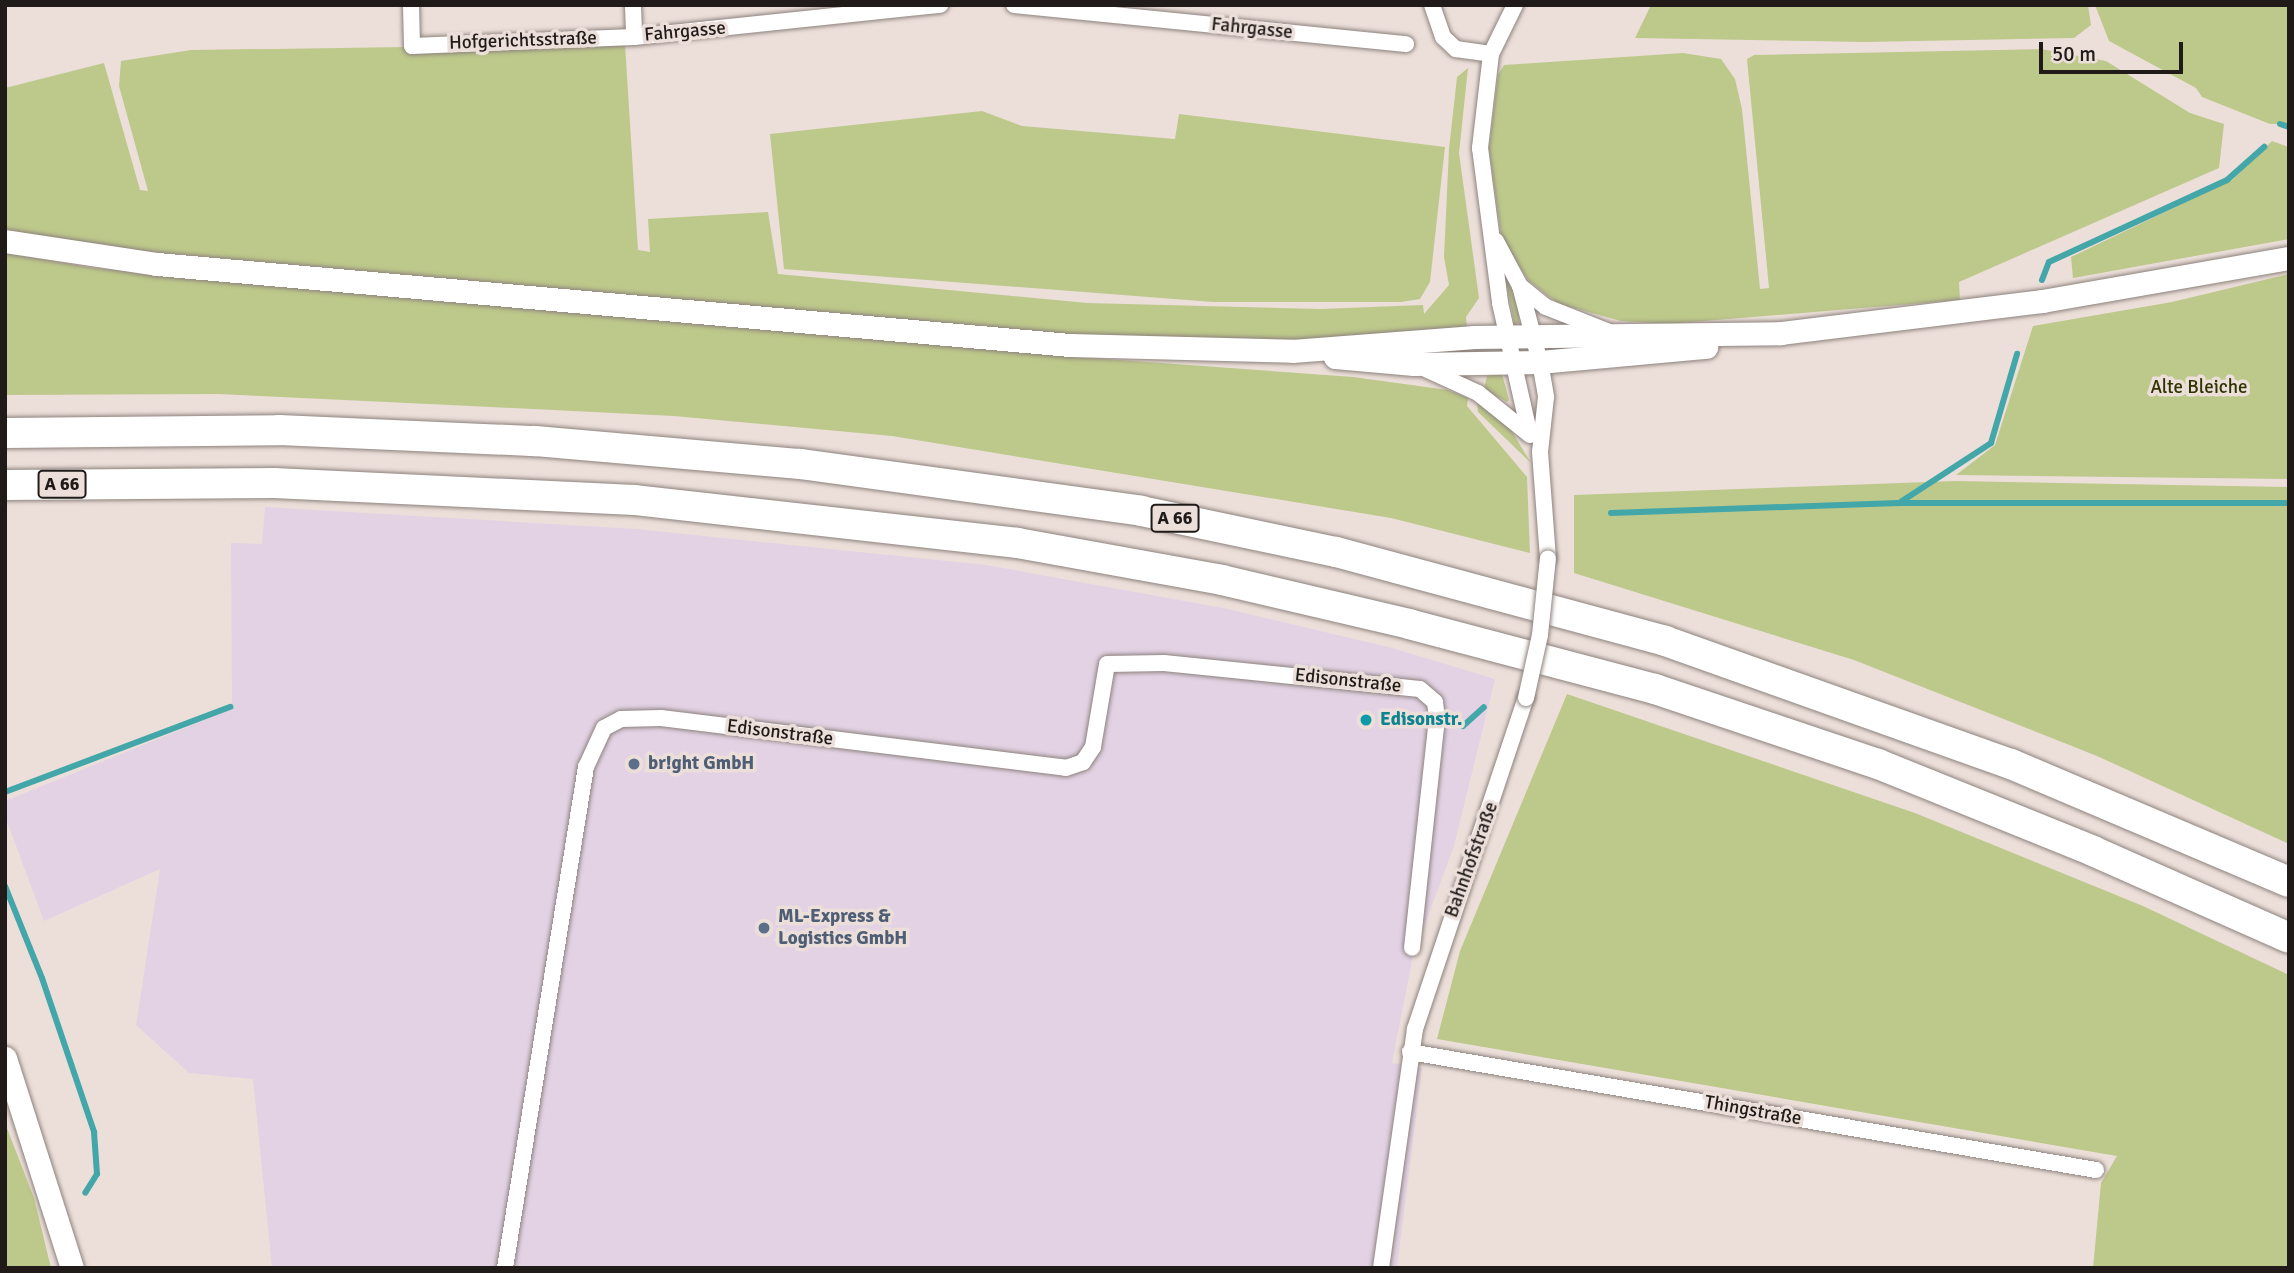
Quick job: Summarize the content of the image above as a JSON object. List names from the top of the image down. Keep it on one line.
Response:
{"streets":{"highway":["A 66"],"street":["Fahrgasse","Hofgerichtsstraße","Edisonstraße","Bahnhofstraße","Thingstraße"]},"crossings":[["Fahrgasse","Hofgerichtsstraße"],["Edisonstraße","Bahnhofstraße"],["Bahnhofstraße","Thingstraße"]],"parks":["Alte Bleiche"],"places":["Edisonstr.","br!ght GmbH","ML-Express & Logistics GmbH"],"scale_bar":"50 m"}
